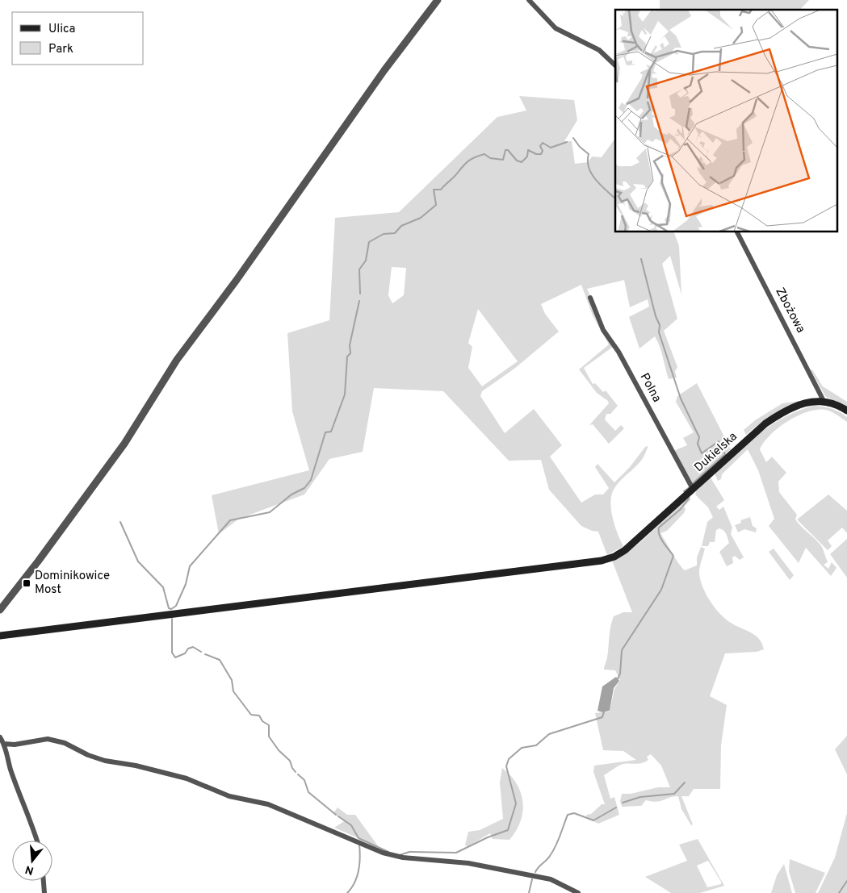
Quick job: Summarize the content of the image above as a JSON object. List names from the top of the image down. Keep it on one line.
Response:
{"streets":{"main road":["Dukielska"],"street":["Zbożowa","Polna"]},"crossings":[["Zbożowa","Dukielska"],["Polna","Dukielska"]],"places":{"transit":["Dominikowice Most"]},"legend":["Ulica","Park"],"north":"bottom"}
